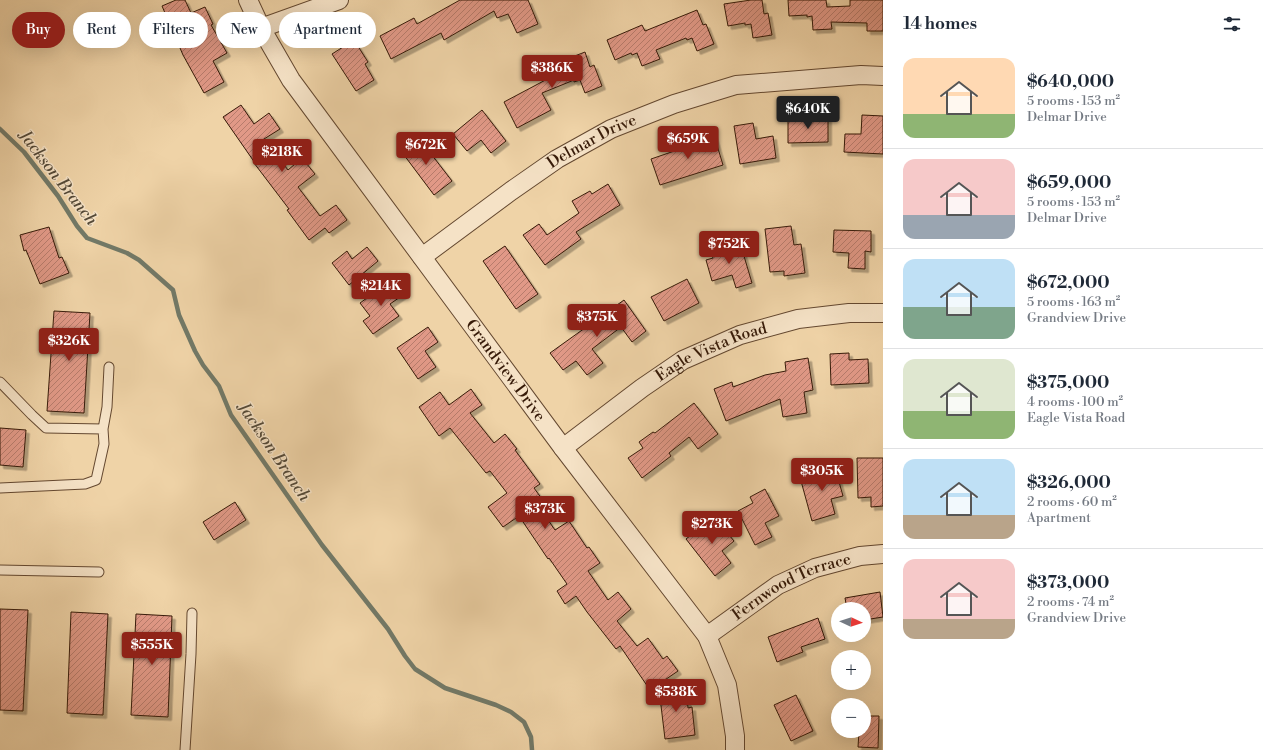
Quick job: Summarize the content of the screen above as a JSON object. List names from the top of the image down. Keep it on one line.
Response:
{"streets":{"street":["Delmar Drive","Eagle Vista Road","Grandview Drive","Fernwood Terrace"]},"crossings":[["Delmar Drive","Grandview Drive"],["Eagle Vista Road","Grandview Drive"],["Grandview Drive","Fernwood Terrace"]],"water":["Jackson Branch"],"north":"right","page":{"heading":"14 homes","chip":["Buy","Rent","Filters","New","Apartment"],"list":[{"name":"$640,000","note":"5 rooms · 153 m² · Delmar Drive"},{"name":"$659,000","note":"5 rooms · 153 m² · Delmar Drive"},{"name":"$672,000","note":"5 rooms · 163 m² · Grandview Drive"},{"name":"$375,000","note":"4 rooms · 100 m² · Eagle Vista Road"},{"name":"$326,000","note":"2 rooms · 60 m² · Apartment"},{"name":"$373,000","note":"2 rooms · 74 m² · Grandview Drive"}],"price":["$386K","$640K","$659K","$672K","$218K","$752K","$214K","$375K","$326K","$305K","$373K","$273K","$555K","$538K"],"map_buttons":["+","−"]}}
